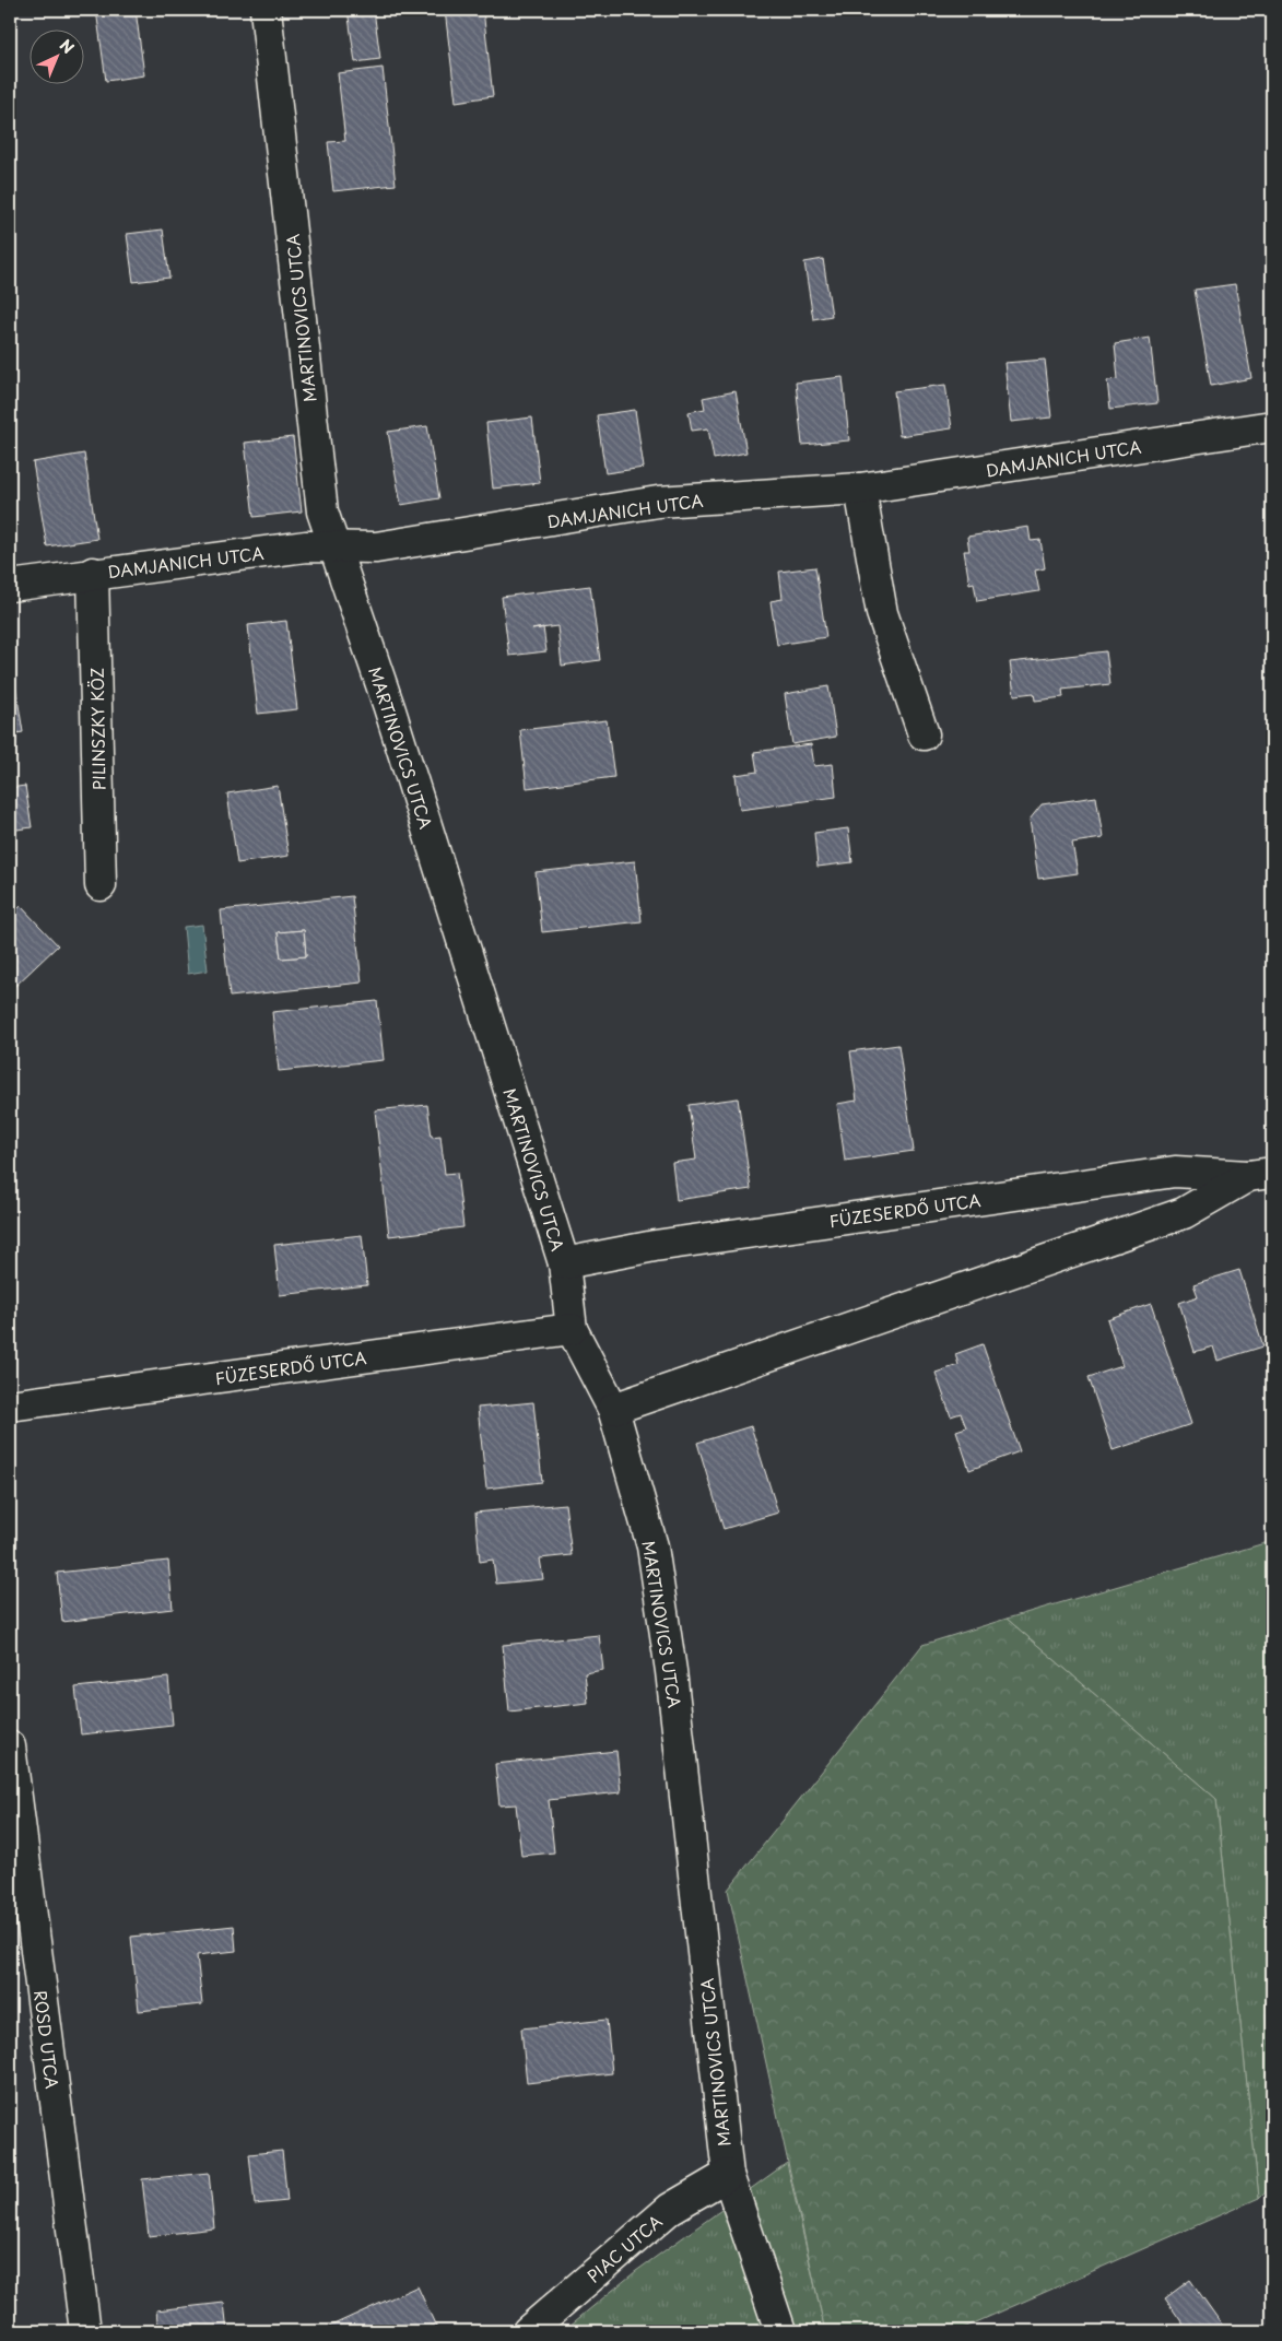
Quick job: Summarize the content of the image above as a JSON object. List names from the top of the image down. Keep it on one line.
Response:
{"streets":{"street":["MARTINOVICS UTCA","DAMJANICH UTCA","PILINSZKY KÖZ","FÜZESERDŐ UTCA","ROSD UTCA","PIAC UTCA"]},"crossings":[["MARTINOVICS UTCA","DAMJANICH UTCA"],["MARTINOVICS UTCA","FÜZESERDŐ UTCA"],["MARTINOVICS UTCA","PIAC UTCA"],["DAMJANICH UTCA","PILINSZKY KÖZ"]],"north":"top right"}
